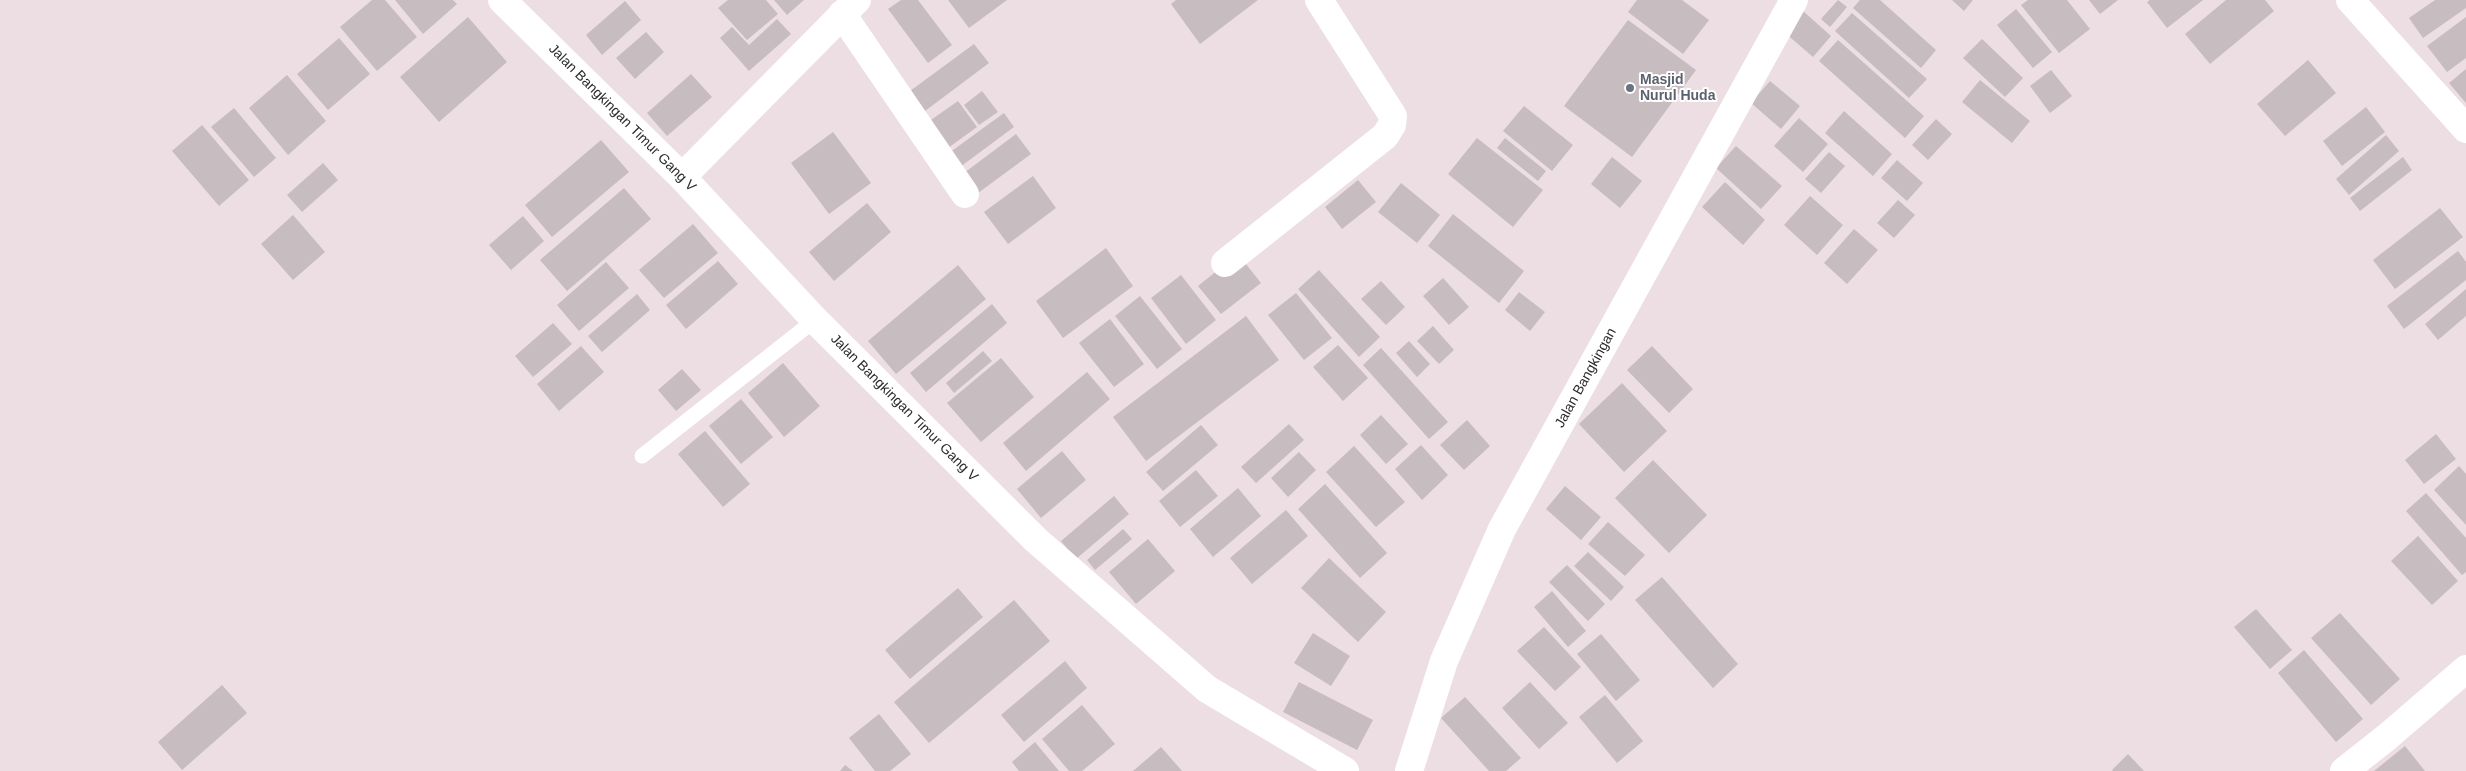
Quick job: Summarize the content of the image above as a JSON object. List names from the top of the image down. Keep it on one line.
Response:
{"streets":{"street":["Jalan Bangkingan Timur Gang V","Jalan Bangkingan"]},"places":["Masjid Nurul Huda"]}
